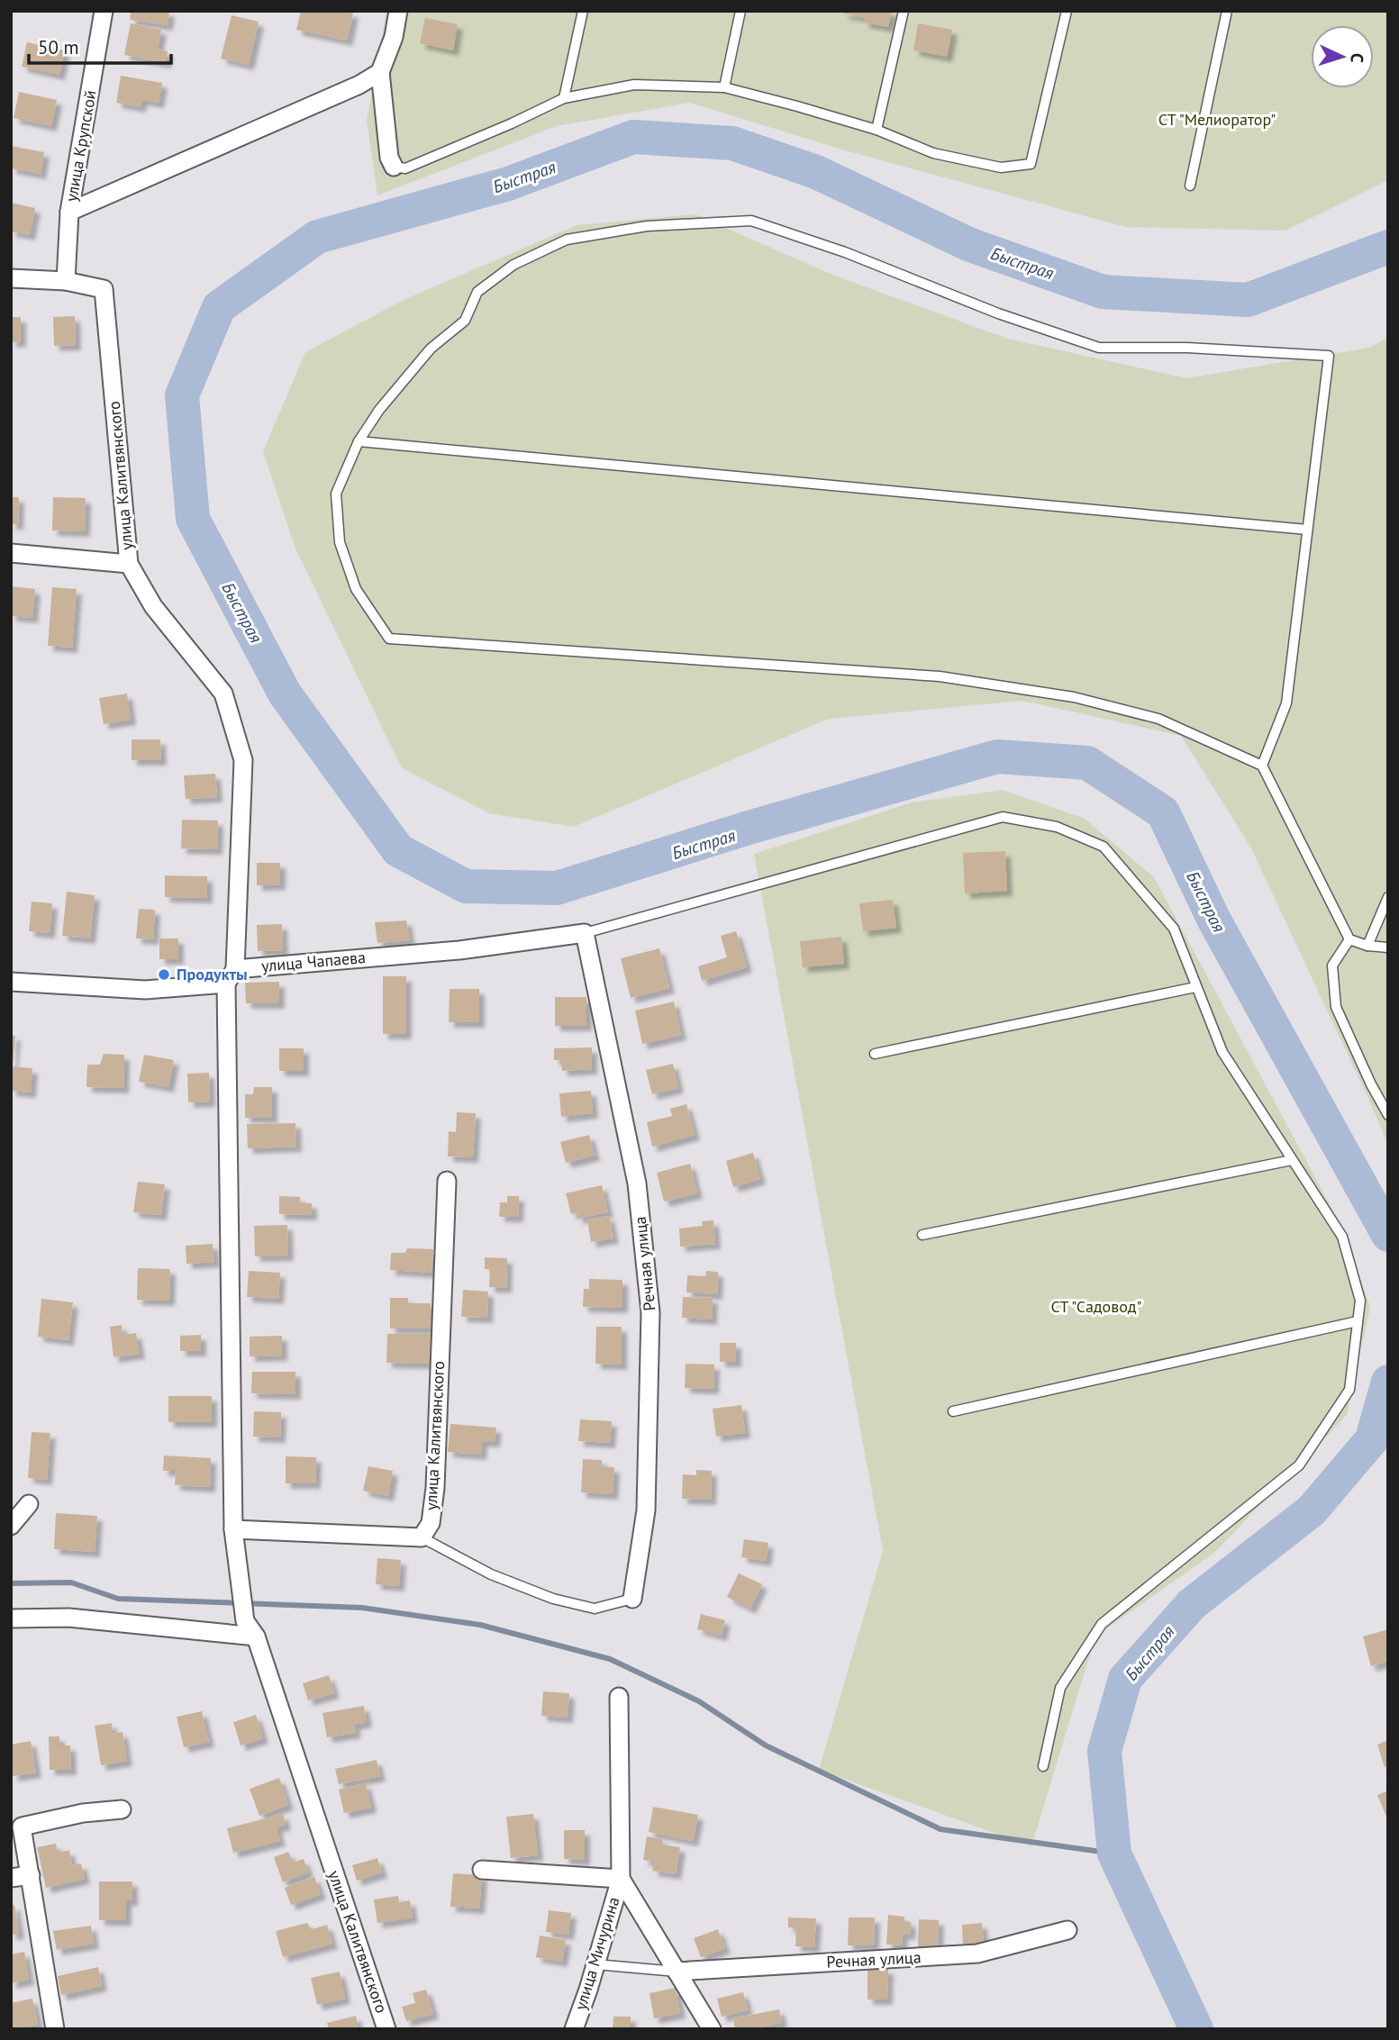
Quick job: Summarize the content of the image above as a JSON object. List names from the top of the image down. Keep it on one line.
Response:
{"streets":{"street":["улица Крупской","улица Калитвянского","улица Чапаева","Речная улица","улица Мичурина"]},"crossings":[["улица Крупской","улица Калитвянского"],["улица Калитвянского","улица Чапаева"],["улица Чапаева","Речная улица"]],"water":["Быстрая"],"parks":["СТ \"Мелиоратор\"","СТ \"Садовод\""],"places":["Продукты"],"scale_bar":"50 m","north":"right"}
